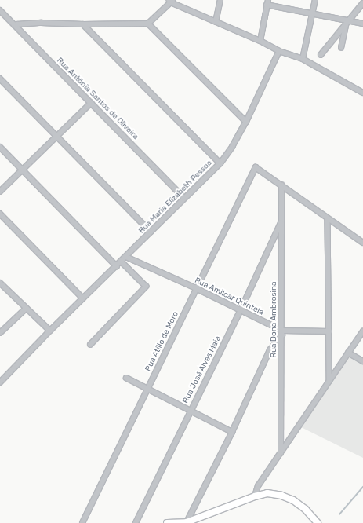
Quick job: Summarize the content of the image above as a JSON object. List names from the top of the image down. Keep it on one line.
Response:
{"streets":{"street":["Rua Antônia Santos de Oliveira","Rua Maria Elizabeth Pessoa","Rua Amilcar Quintela","Rua Dona Ambrosina","Rua Atílio de Moro","Rua José Alves Maia"]},"crossings":[["Rua Antônia Santos de Oliveira","Rua Maria Elizabeth Pessoa"],["Rua Maria Elizabeth Pessoa","Rua Amilcar Quintela"],["Rua Amilcar Quintela","Rua Dona Ambrosina"],["Rua Amilcar Quintela","Rua Atílio de Moro"],["Rua Amilcar Quintela","Rua José Alves Maia"],["Rua Dona Ambrosina","Rua Atílio de Moro"],["Rua Dona Ambrosina","Rua José Alves Maia"]]}
